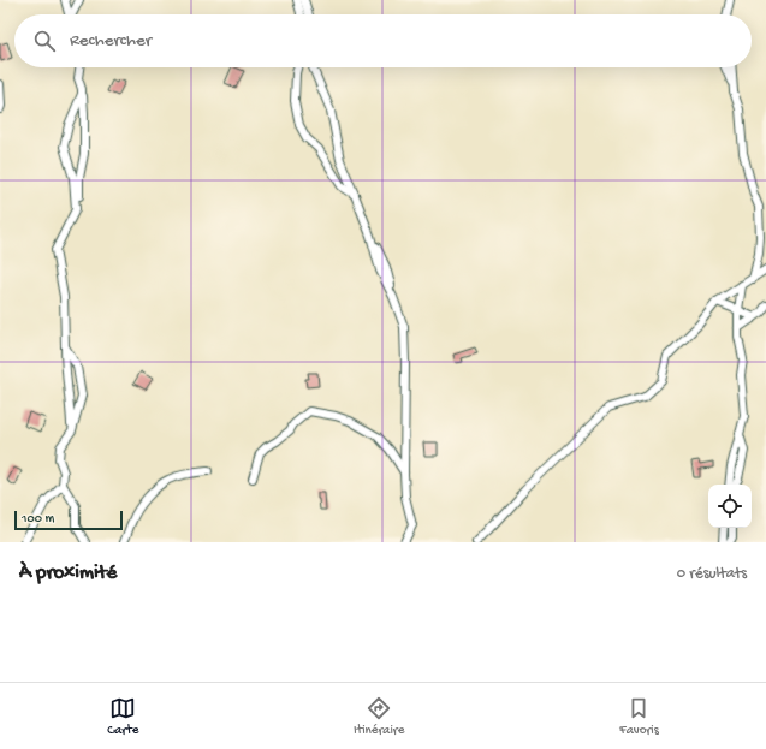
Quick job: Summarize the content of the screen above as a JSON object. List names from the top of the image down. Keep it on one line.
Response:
{"scale_bar":"100 m","page":{"search":"Rechercher","scale":"100 m","heading":["À proximité","0 résultats"],"nav":["Carte","Itinéraire","Favoris"]}}
